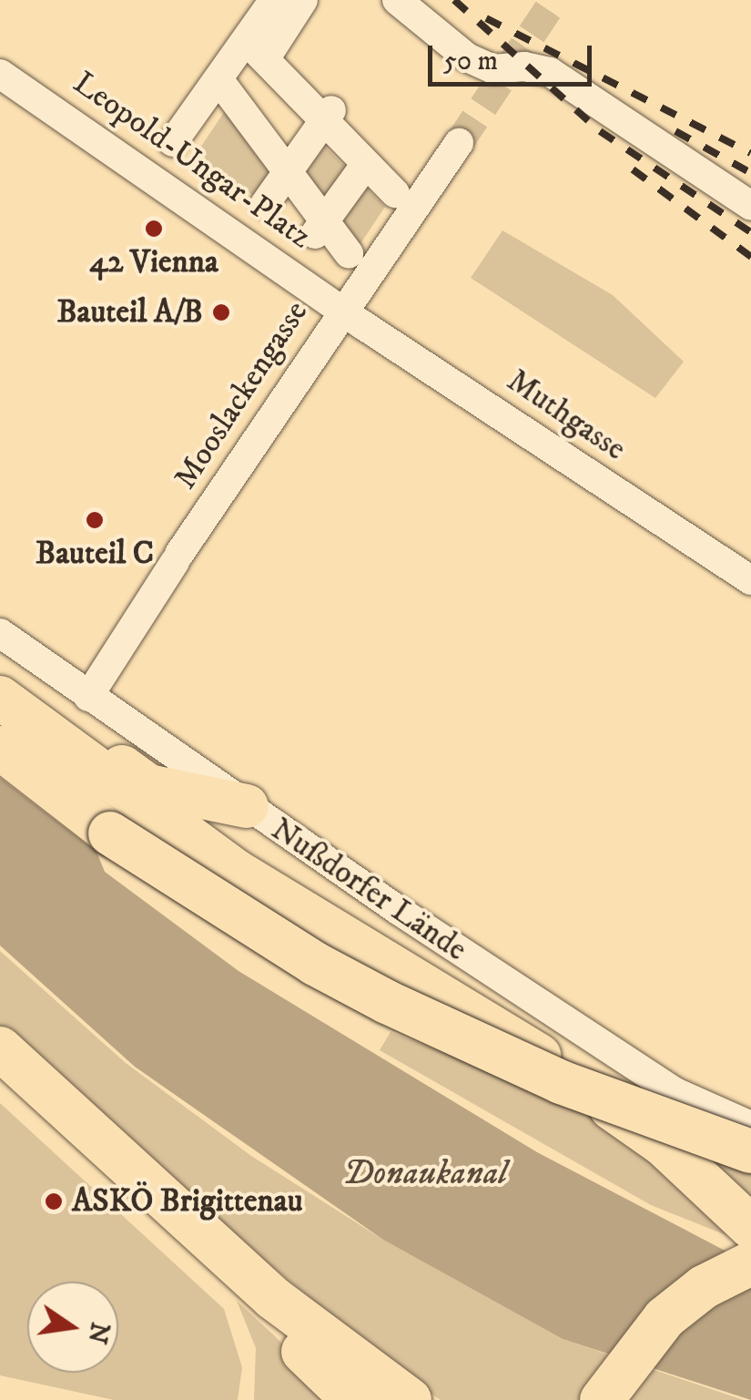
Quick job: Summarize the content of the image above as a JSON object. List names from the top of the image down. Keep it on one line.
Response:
{"streets":{"highway":["Nußdorfer Lände"],"street":["Leopold-Ungar-Platz","Mooslackengasse","Muthgasse"]},"crossings":[["Leopold-Ungar-Platz","Mooslackengasse"],["Leopold-Ungar-Platz","Muthgasse"],["Mooslackengasse","Muthgasse"],["Mooslackengasse","Nußdorfer Lände"]],"water":["Donaukanal"],"places":["42 Vienna","Bauteil A/B","Bauteil C","ASKÖ Brigittenau"],"scale_bar":"50 m","north":"right"}
